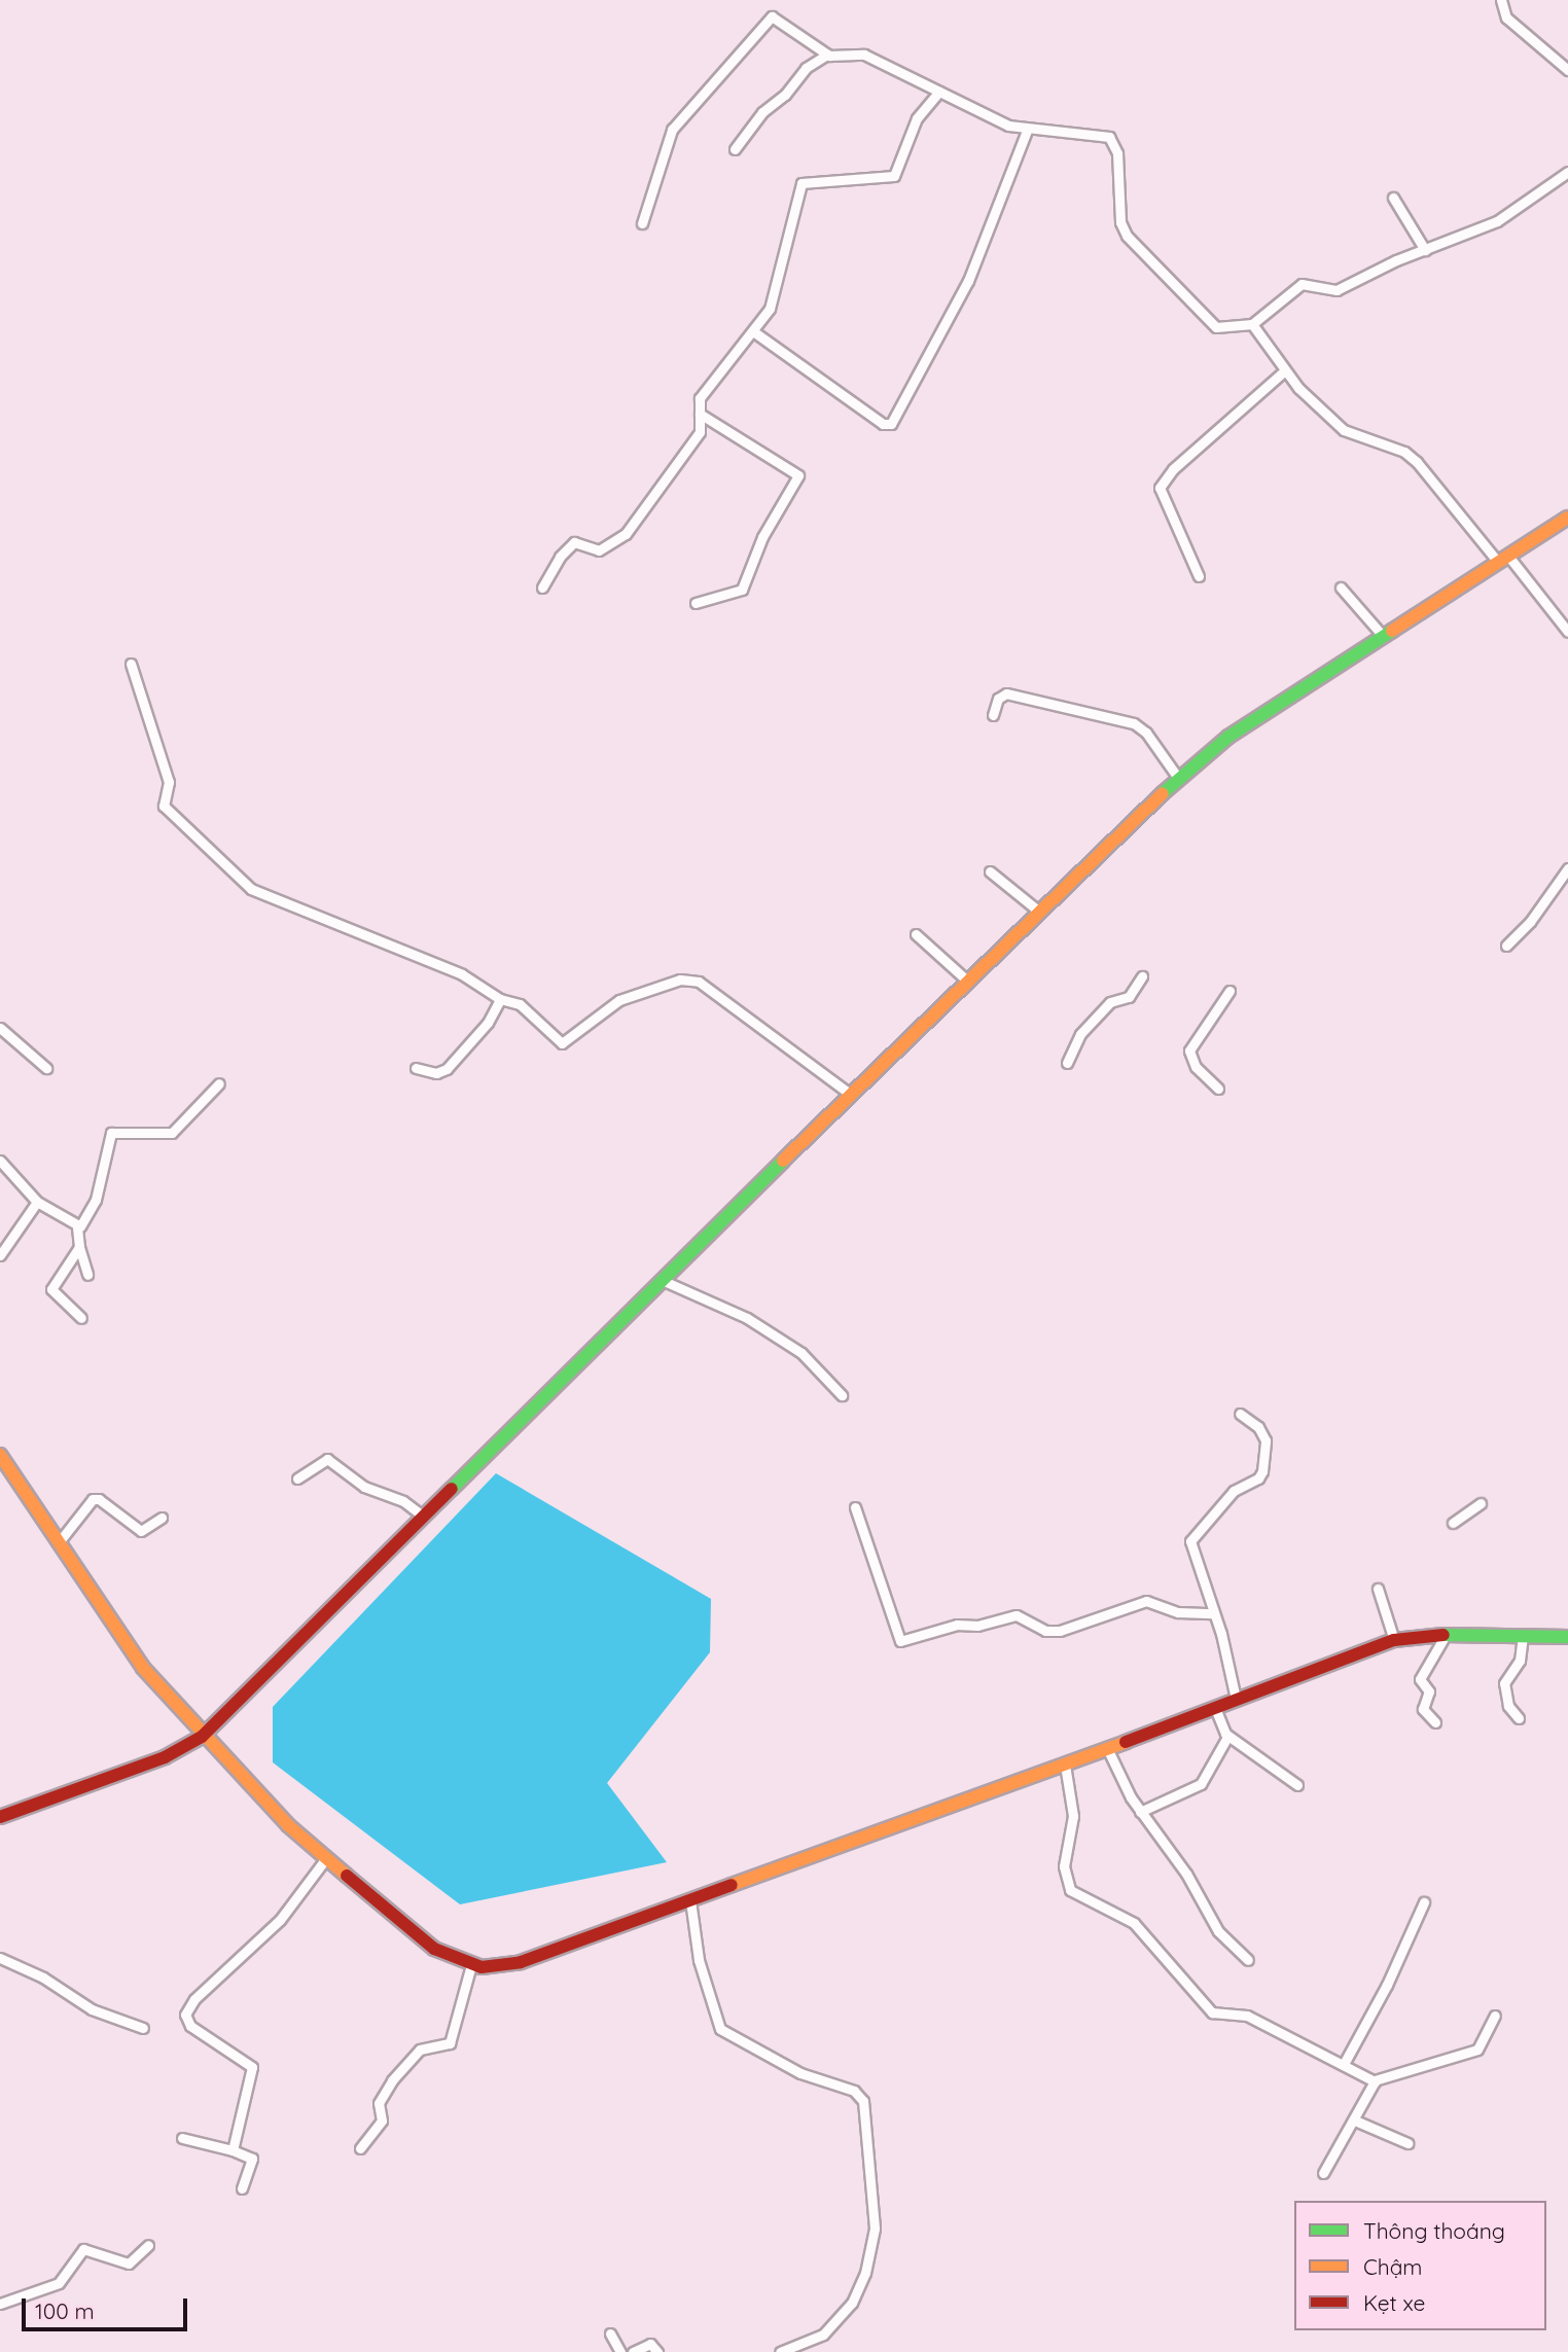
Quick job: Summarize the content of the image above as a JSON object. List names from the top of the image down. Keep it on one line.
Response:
{"legend":["Thông thoáng","Chậm","Kẹt xe"],"scale_bar":"100 m"}
